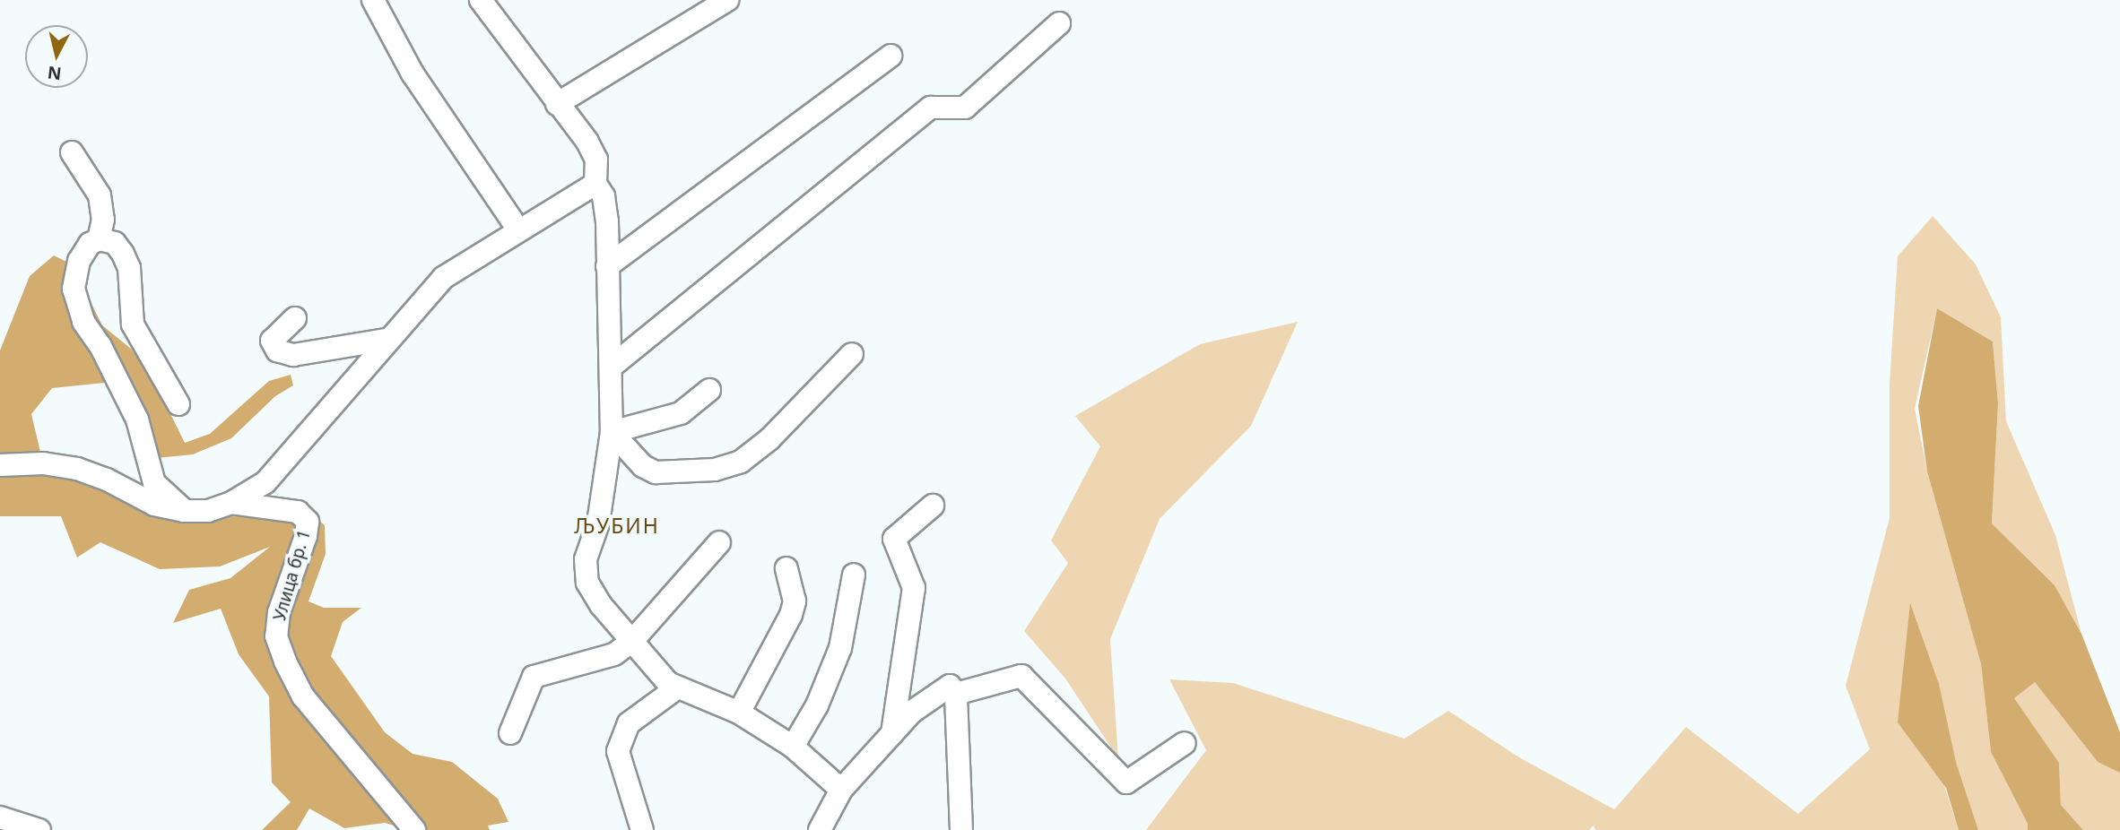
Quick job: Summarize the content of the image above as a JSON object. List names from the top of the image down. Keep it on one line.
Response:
{"streets":{"street":["Улица бр. 1"]},"districts":["ЉУБИН"],"north":"bottom"}
